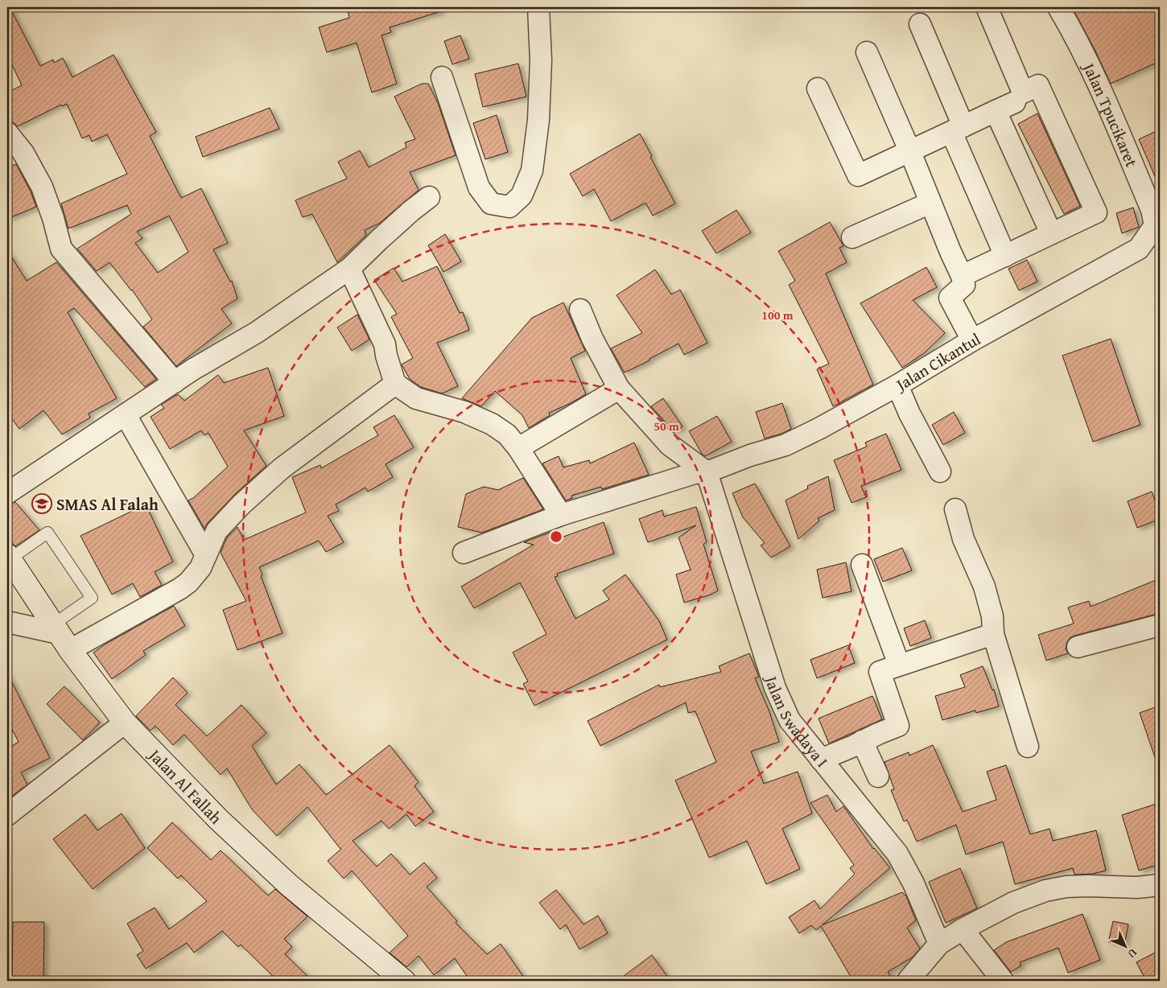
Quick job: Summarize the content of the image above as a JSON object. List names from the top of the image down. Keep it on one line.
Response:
{"streets":{"street":["Jalan Tpucikaret","Jalan Cikantul","Jalan Swadaya I","Jalan Al Fallah"]},"crossings":[["Jalan Tpucikaret","Jalan Cikantul"],["Jalan Cikantul","Jalan Swadaya I"]],"places":{"school or university":["SMAS Al Falah"]},"north":"bottom right","rings":["100 m","50 m"]}
